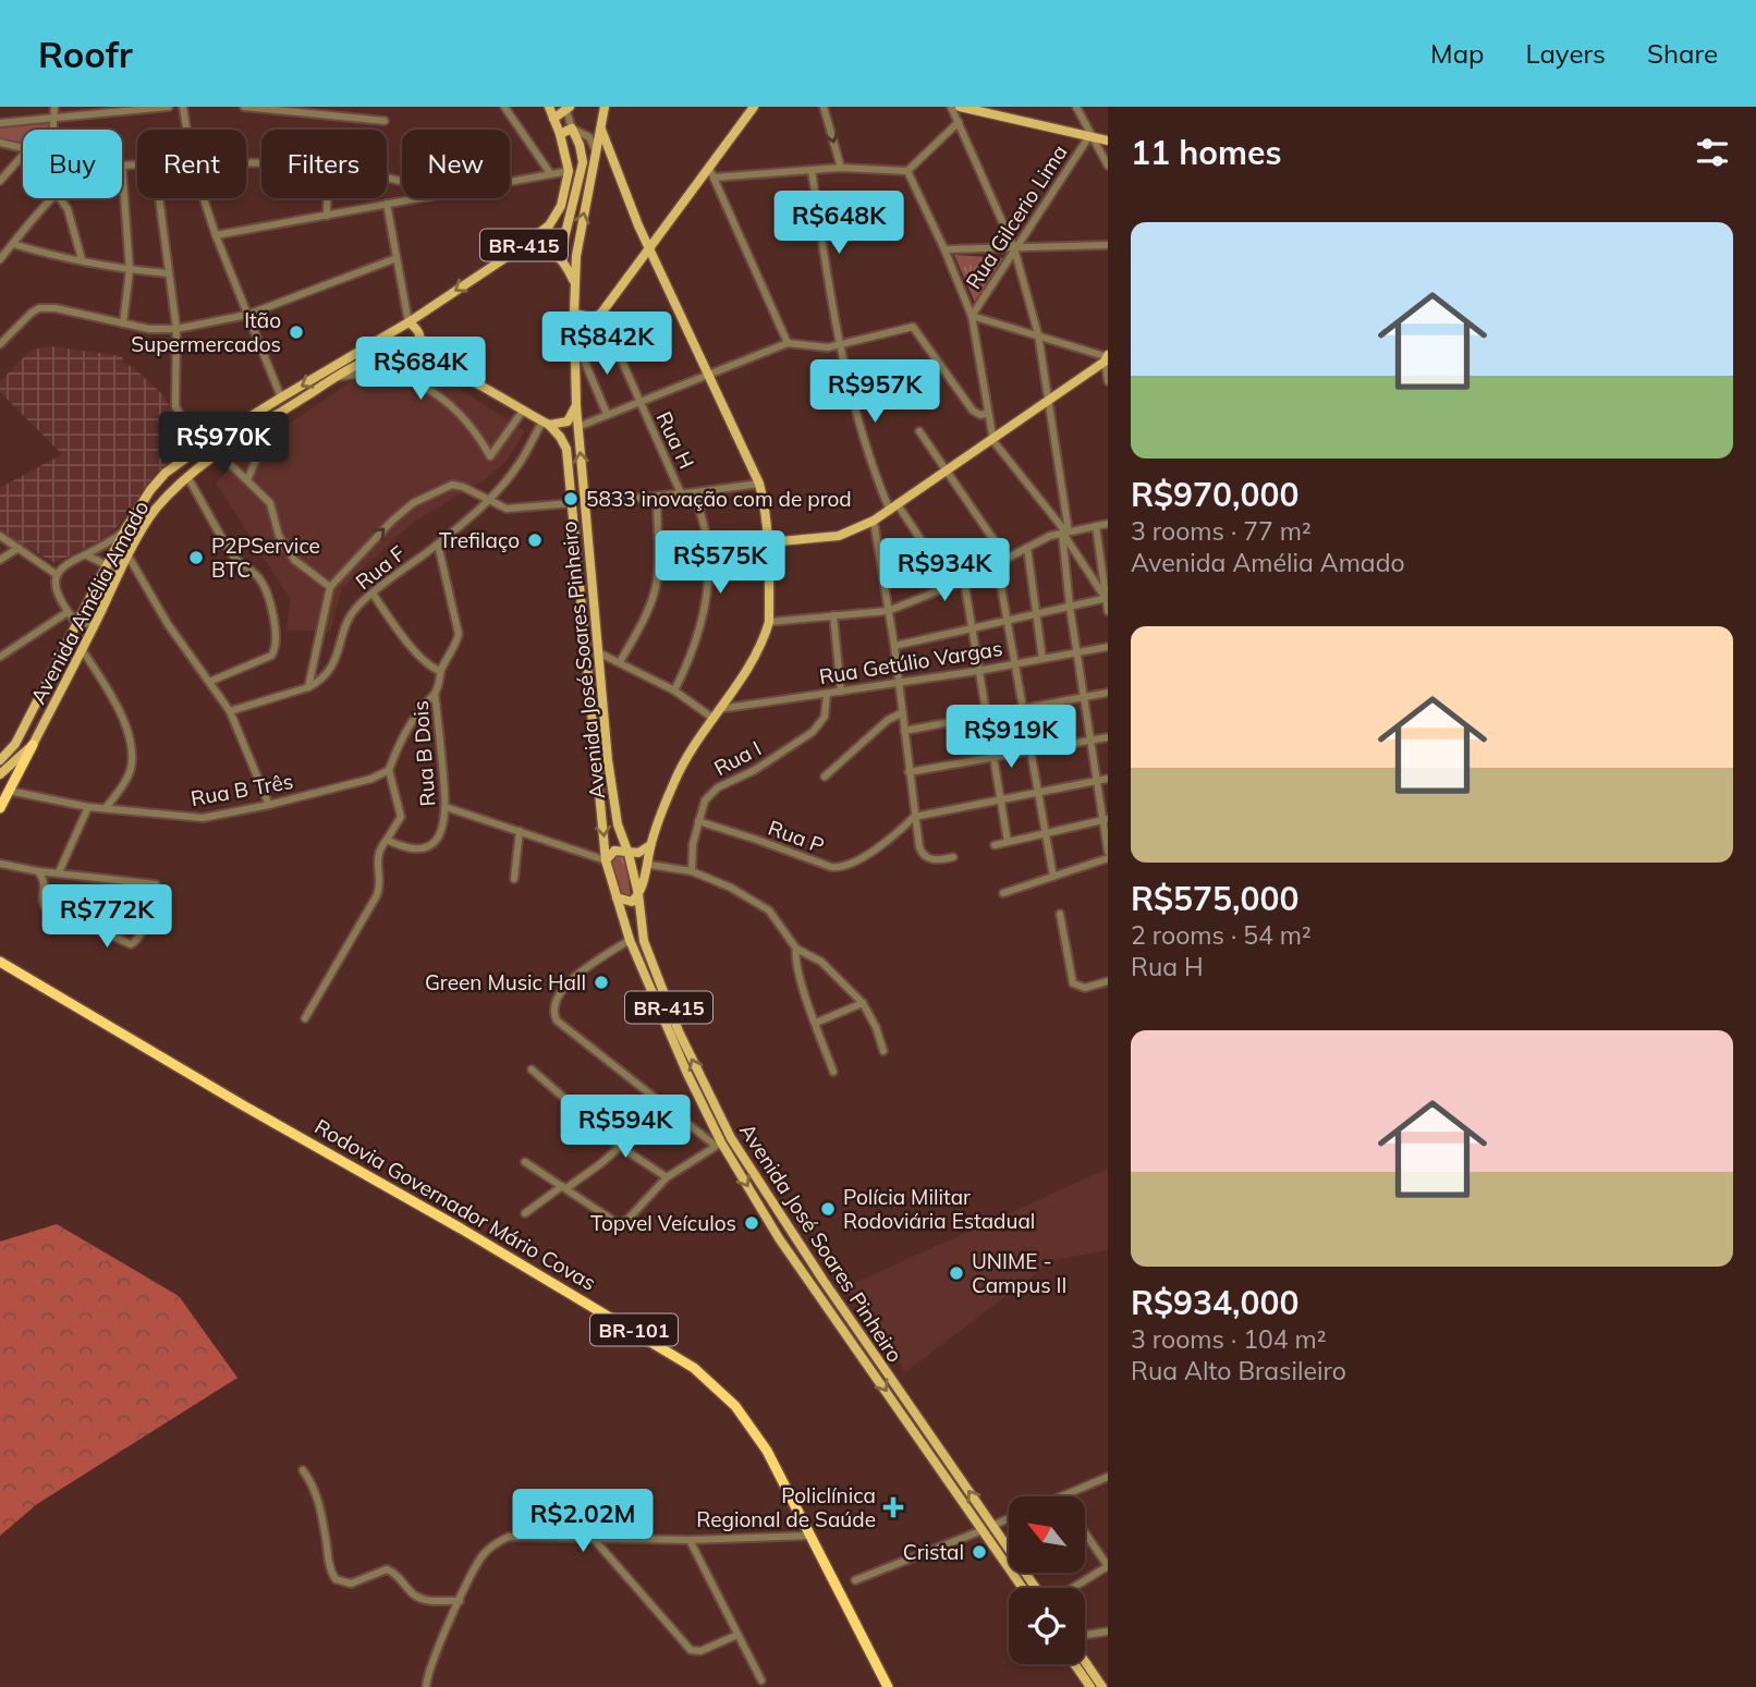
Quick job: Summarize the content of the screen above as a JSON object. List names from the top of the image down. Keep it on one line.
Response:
{"streets":{"highway":["Rodovia Governador Mário Covas","BR-101"],"main road":["BR-415","Avenida Amélia Amado","Avenida José Soares Pinheiro"],"street":["Rua Gilcerio Lima","Rua H","Rua F","Rua Getúlio Vargas","Rua B Dois","Rua I","Rua B Três","Rua P"]},"crossings":[["BR-415","Avenida José Soares Pinheiro"],["Rua F","Avenida José Soares Pinheiro"],["Rua F","Rua B Dois"],["Rua Getúlio Vargas","Rua I"],["Rua I","Rua P"]],"places":{"other":["Itão Supermercados","5833 inovação com de prod","Trefilaço","P2PService BTC","Green Music Hall","Polícia Militar Rodoviária Estadual","Topvel Veículos","UNIME - Campus II","Cristal"],"health":["Policlínica Regional de Saúde"]},"north":"top left","page":{"header":"Roofr","nav":["Map","Layers","Share"],"heading":"11 homes","chip":["Buy","Rent","Filters","New"],"price":["R$648K","R$842K","R$684K","R$957K","R$970K","R$575K","R$934K","R$919K","R$772K","R$594K","R$2.02M"],"list":[{"name":"R$970,000","note":"3 rooms · 77 m² · Avenida Amélia Amado"},{"name":"R$575,000","note":"2 rooms · 54 m² · Rua H"},{"name":"R$934,000","note":"3 rooms · 104 m² · Rua Alto Brasileiro"}]}}
